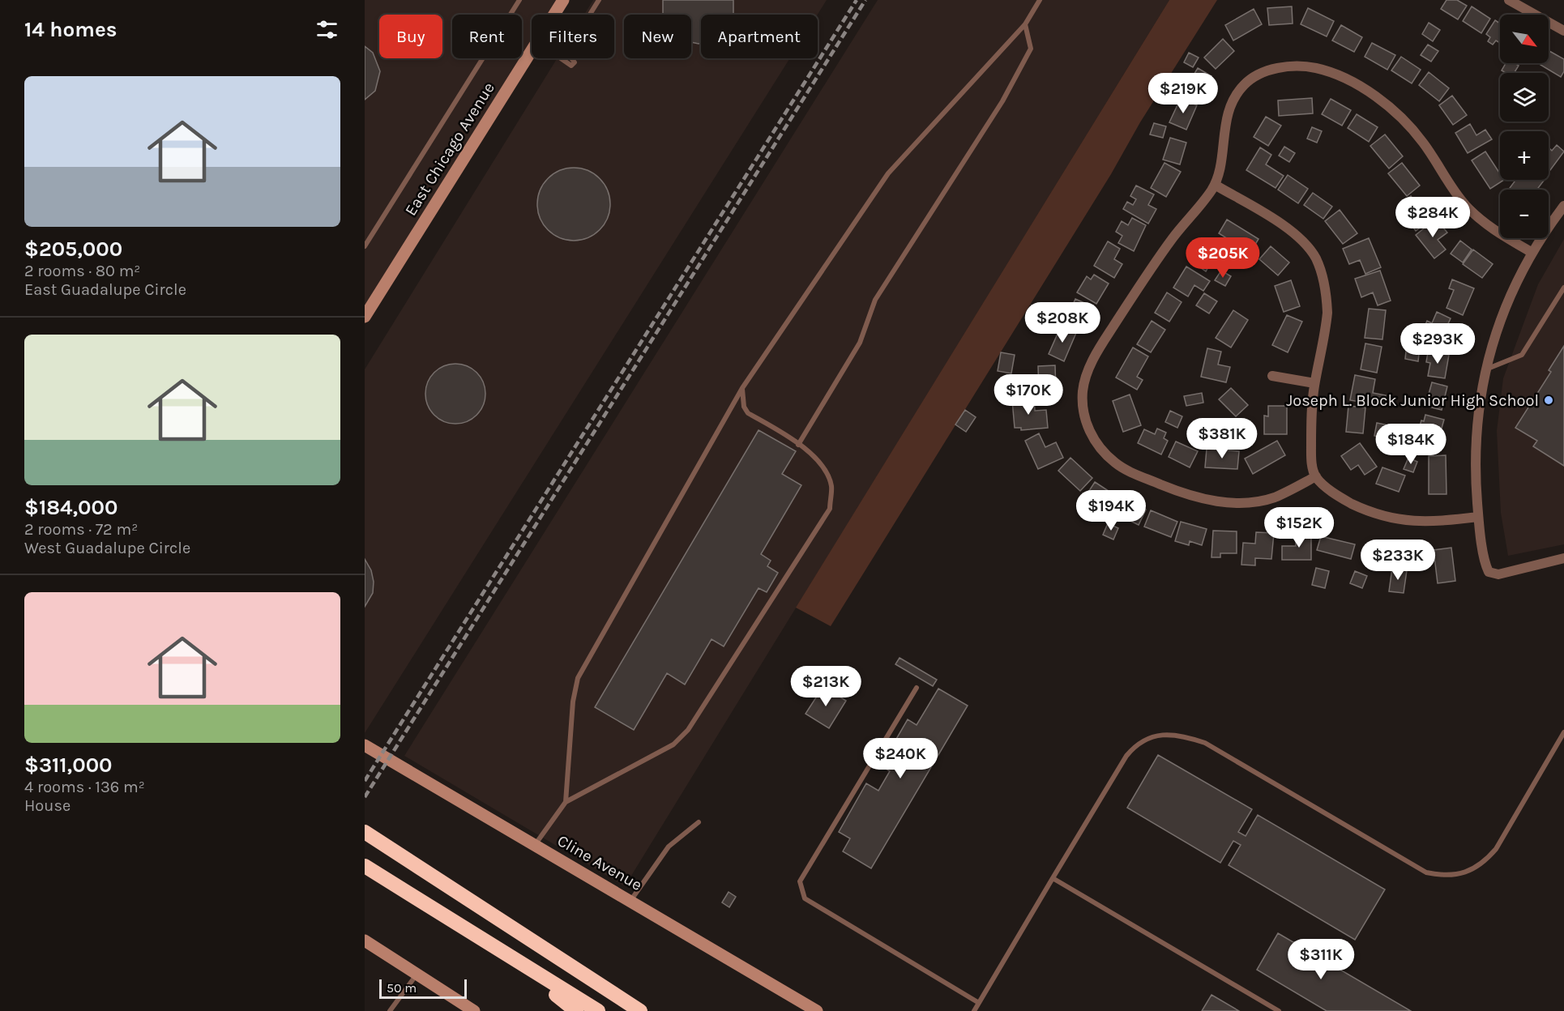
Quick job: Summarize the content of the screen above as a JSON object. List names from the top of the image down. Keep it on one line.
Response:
{"streets":{"main road":["East Chicago Avenue","Cline Avenue"]},"places":["Joseph L. Block Junior High School"],"scale_bar":"50 m","north":"bottom right","page":{"heading":"14 homes","map_buttons":["+","−"],"chip":["Buy","Rent","Filters","New","Apartment"],"list":[{"name":"$205,000","note":"2 rooms · 80 m² · East Guadalupe Circle"},{"name":"$184,000","note":"2 rooms · 72 m² · West Guadalupe Circle"},{"name":"$311,000","note":"4 rooms · 136 m² · House"}],"price":["$219K","$284K","$205K","$208K","$293K","$170K","$381K","$184K","$194K","$152K","$233K","$213K","$240K","$311K"],"scale":"50 m"}}
